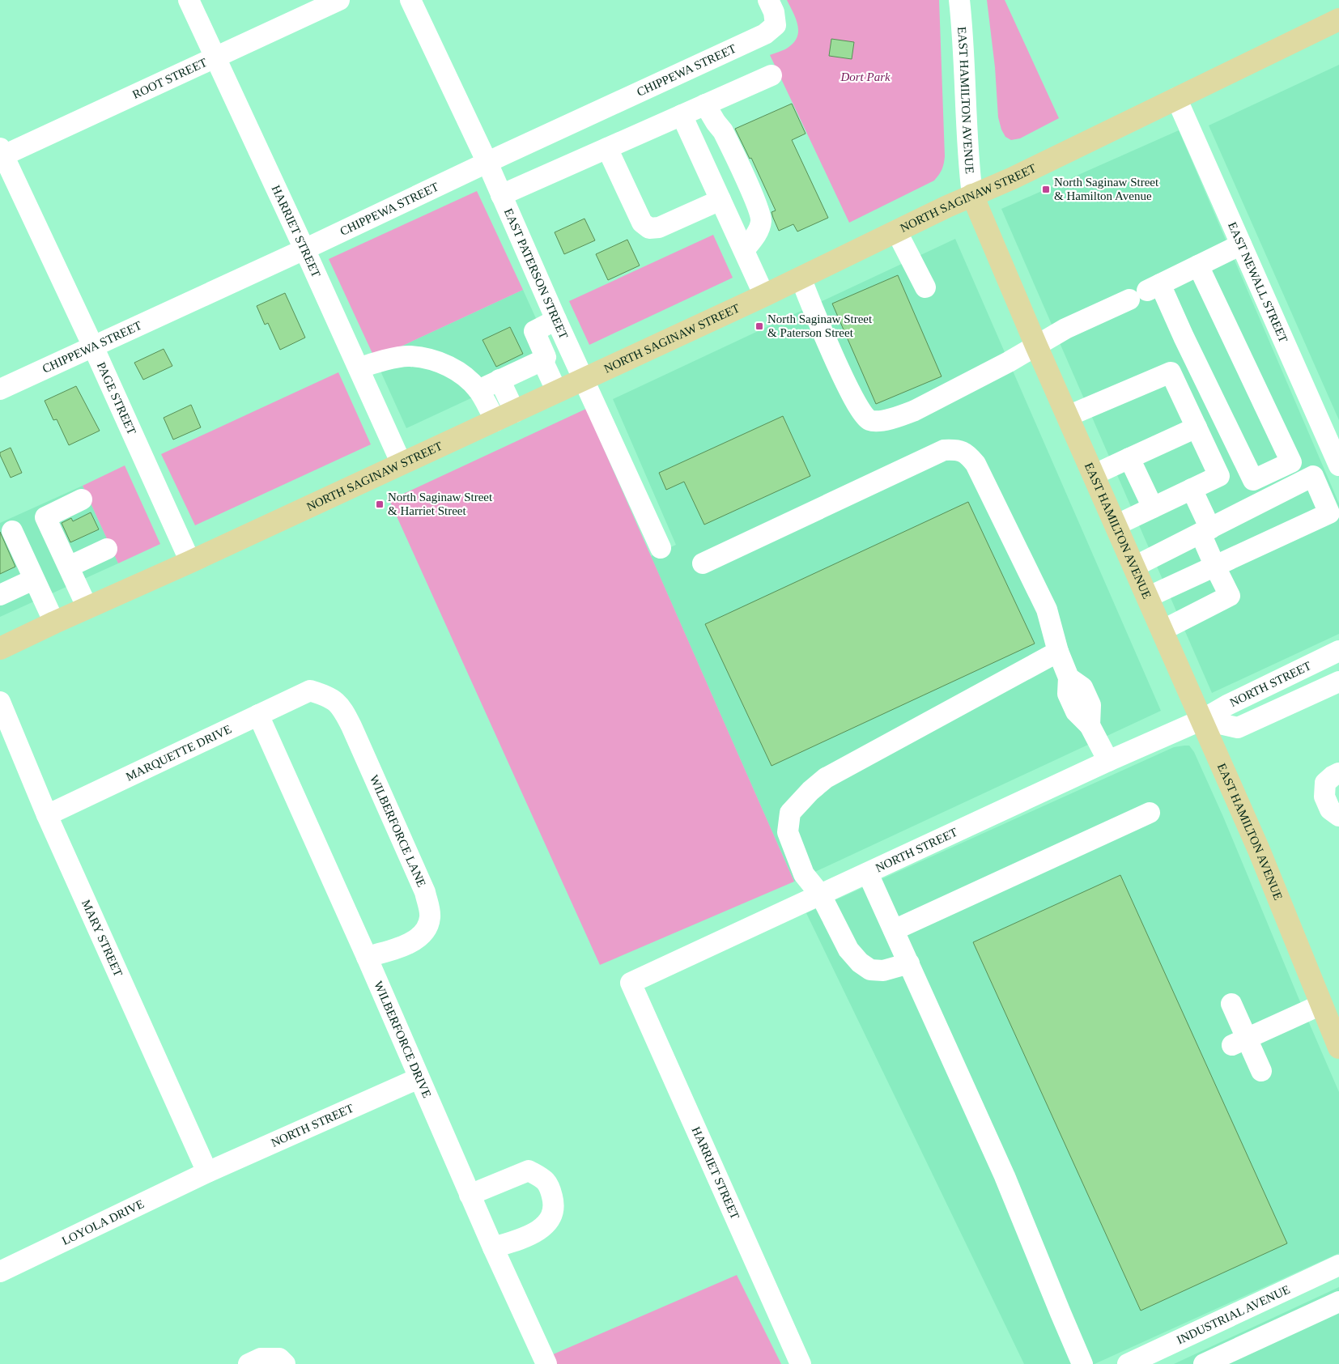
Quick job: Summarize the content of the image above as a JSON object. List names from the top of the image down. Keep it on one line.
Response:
{"streets":{"main road":["EAST HAMILTON AVENUE","NORTH SAGINAW STREET"],"street":["CHIPPEWA STREET","ROOT STREET","HARRIET STREET","EAST PATERSON STREET","EAST NEWALL STREET","PAGE STREET","NORTH STREET","MARQUETTE DRIVE","WILBERFORCE LANE","MARY STREET","WILBERFORCE DRIVE","LOYOLA DRIVE","INDUSTRIAL AVENUE"]},"crossings":[["CHIPPEWA STREET","HARRIET STREET"],["CHIPPEWA STREET","EAST PATERSON STREET"],["CHIPPEWA STREET","PAGE STREET"],["ROOT STREET","HARRIET STREET"],["ROOT STREET","PAGE STREET"],["EAST HAMILTON AVENUE","NORTH SAGINAW STREET"],["EAST HAMILTON AVENUE","NORTH STREET"],["NORTH SAGINAW STREET","HARRIET STREET"],["NORTH SAGINAW STREET","EAST PATERSON STREET"],["NORTH SAGINAW STREET","EAST NEWALL STREET"],["NORTH SAGINAW STREET","PAGE STREET"],["HARRIET STREET","NORTH STREET"],["NORTH STREET","MARY STREET"],["NORTH STREET","WILBERFORCE DRIVE"],["NORTH STREET","LOYOLA DRIVE"],["MARQUETTE DRIVE","WILBERFORCE LANE"],["MARQUETTE DRIVE","MARY STREET"],["MARQUETTE DRIVE","WILBERFORCE DRIVE"],["WILBERFORCE LANE","WILBERFORCE DRIVE"],["MARY STREET","LOYOLA DRIVE"]],"parks":["Dort Park"],"places":{"transit":["North Saginaw Street & Hamilton Avenue","North Saginaw Street & Paterson Street","North Saginaw Street & Harriet Street"]}}
